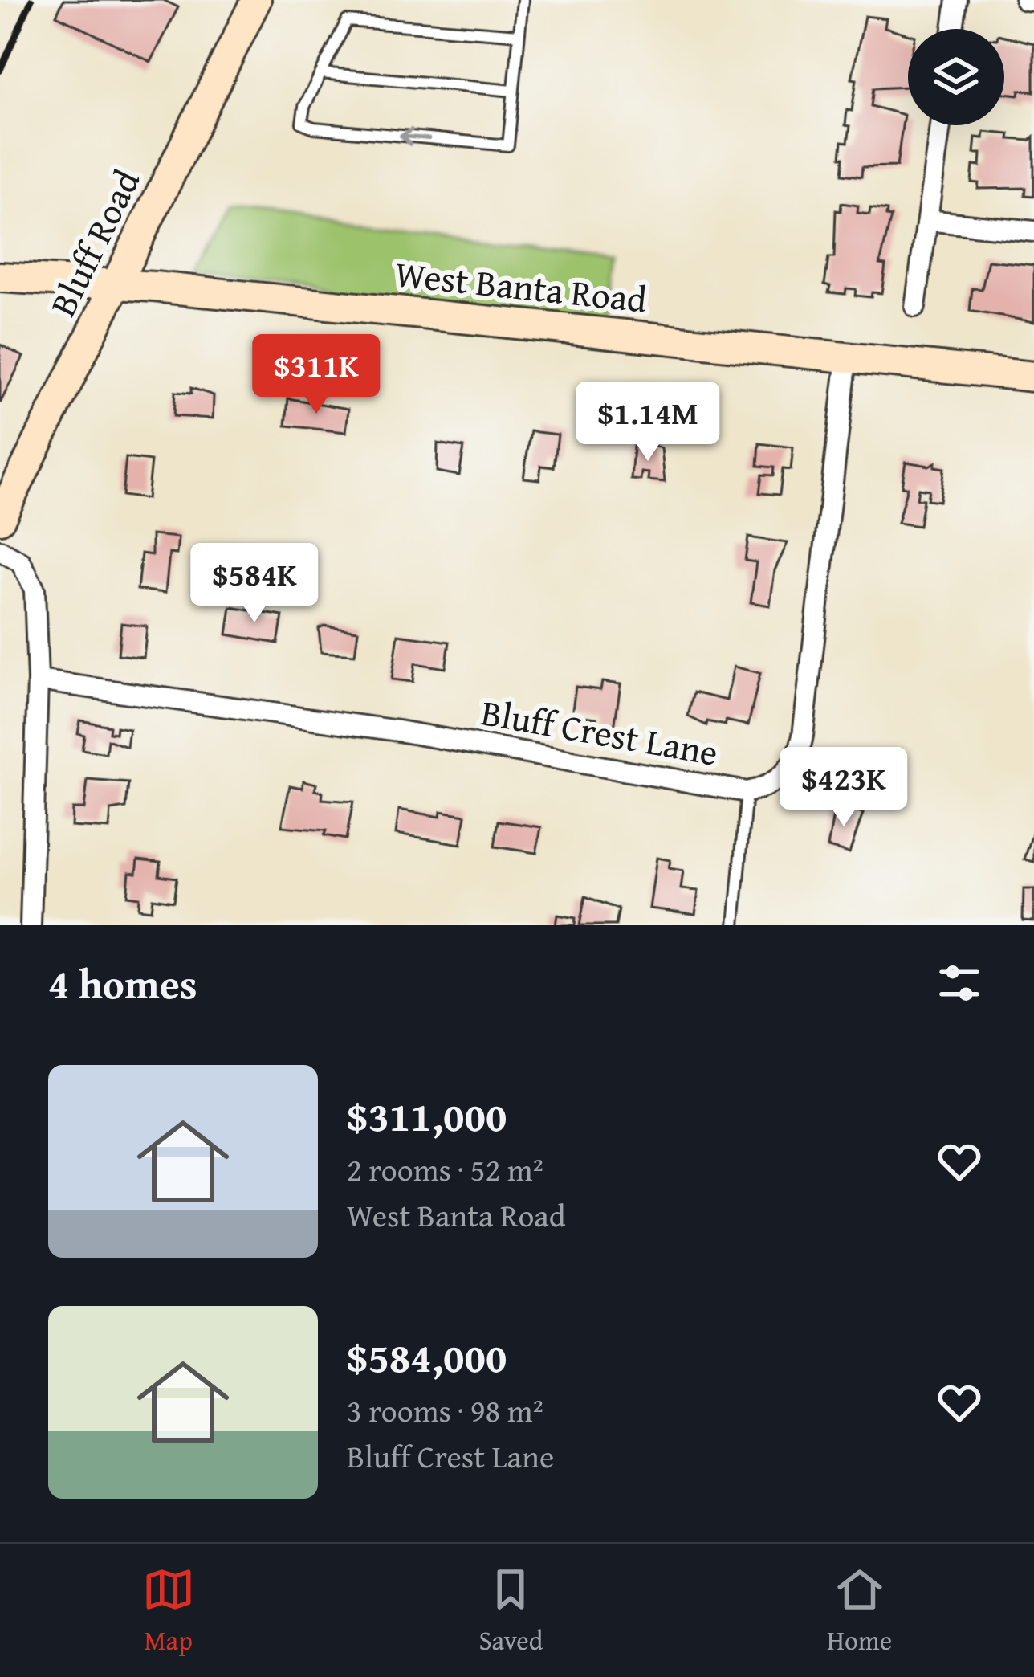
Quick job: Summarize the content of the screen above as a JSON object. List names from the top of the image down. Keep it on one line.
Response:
{"streets":{"street":["Bluff Road","West Banta Road","Bluff Crest Lane"]},"crossings":[["Bluff Road","West Banta Road"],["West Banta Road","Bluff Crest Lane"]],"page":{"price":["$311K","$1.14M","$584K","$423K"],"heading":"4 homes","list":[{"name":"$311,000","note":"2 rooms · 52 m² · West Banta Road"},{"name":"$584,000","note":"3 rooms · 98 m² · Bluff Crest Lane"}],"tabs":["Map","Saved","Home"]}}
